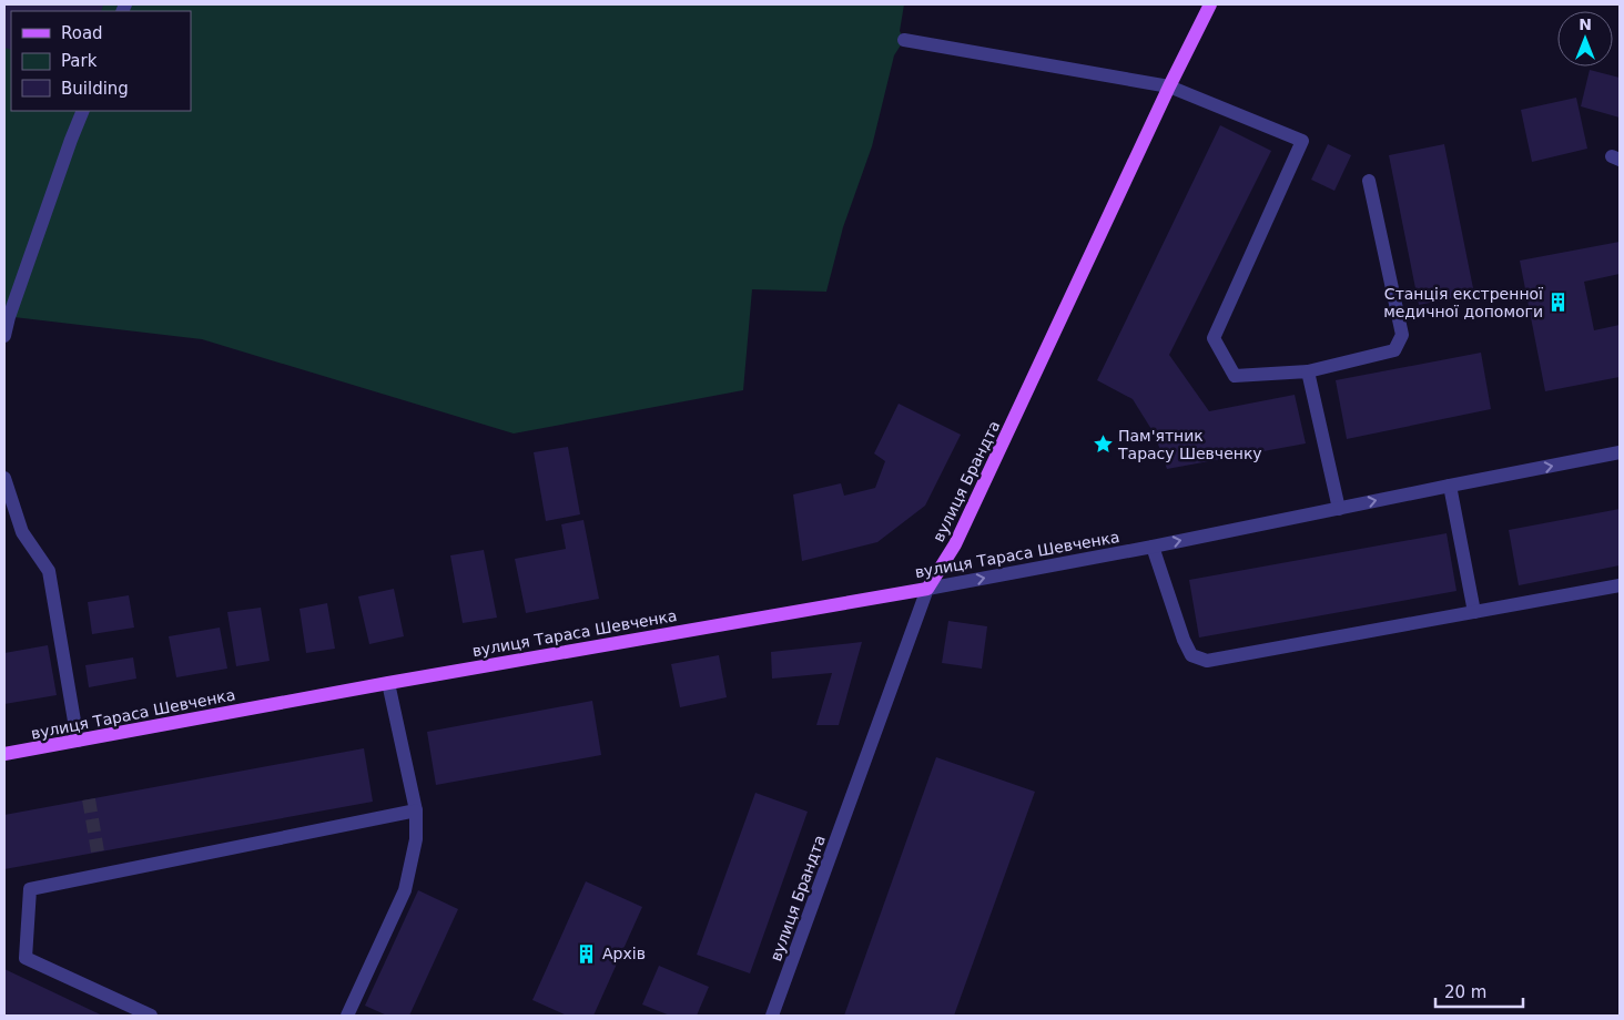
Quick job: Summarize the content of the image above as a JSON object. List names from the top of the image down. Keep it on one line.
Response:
{"streets":{"main road":["вулиця Брандта","вулиця Тараса Шевченка"]},"crossings":[["вулиця Брандта","вулиця Тараса Шевченка"]],"one_way":["вулиця Тараса Шевченка"],"places":{"building":["Станція екстренної медичної допомоги","Архів"],"place":["Пам'ятник Тарасу Шевченку"]},"legend":["Road","Park","Building"],"scale_bar":"20 m","north":"top"}
